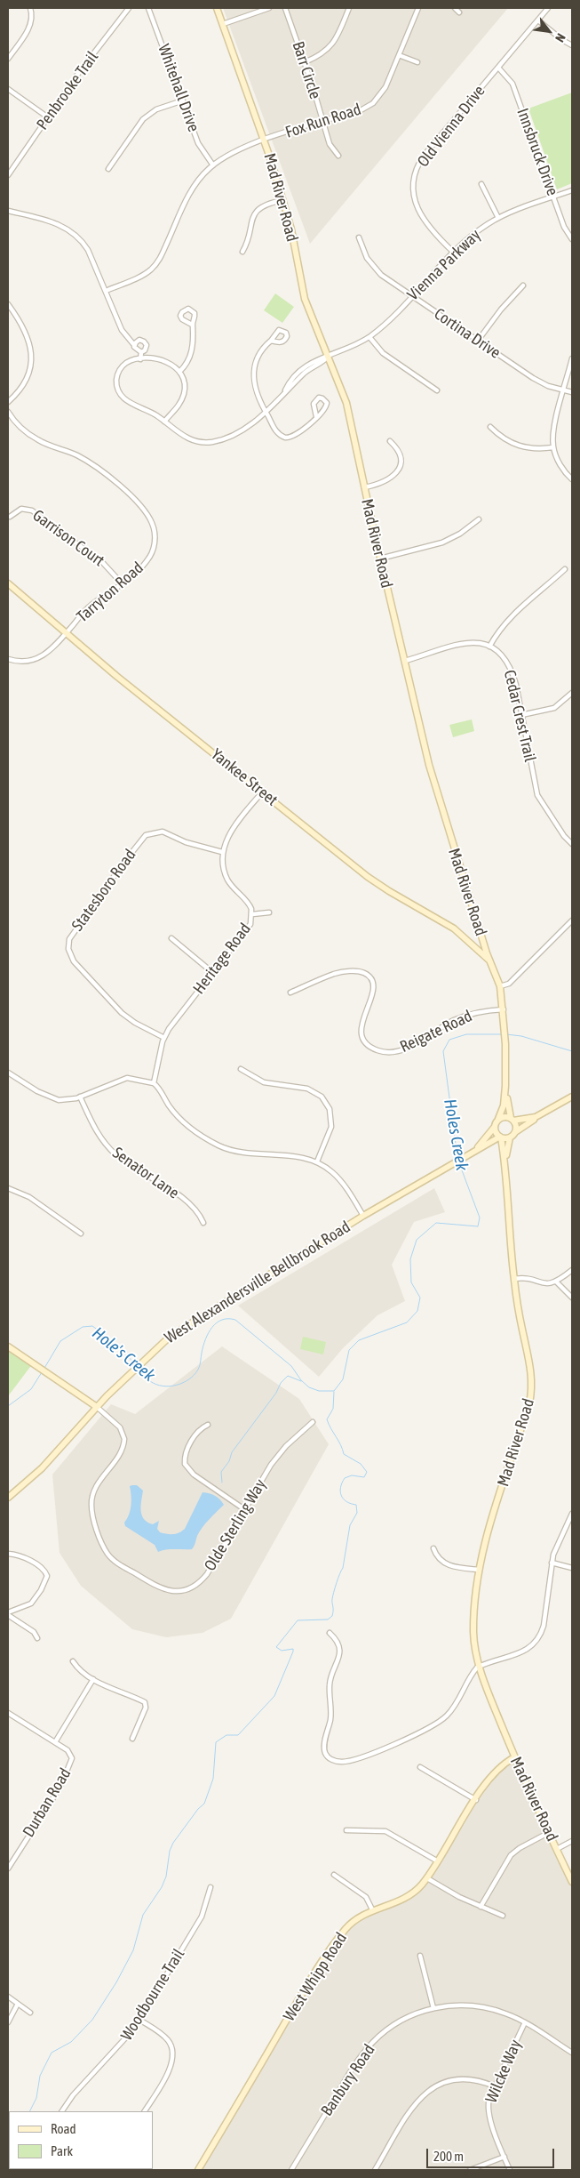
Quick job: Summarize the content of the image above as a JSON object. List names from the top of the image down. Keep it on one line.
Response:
{"streets":{"street":["Barr Circle","Whitehall Drive","Penbrooke Trail","Fox Run Road","Old Vienna Drive","Innsbruck Drive","Mad River Road","Vienna Parkway","Cortina Drive","Garrison Court","Tarryton Road","Cedar Crest Trail","Yankee Street","Statesboro Road","Heritage Road","Reigate Road","Senator Lane","West Alexandersville Bellbrook Road","Olde Sterling Way","Durban Road","West Whipp Road","Woodbourne Trail","Wilcke Way","Banbury Road"]},"crossings":[["Barr Circle","Fox Run Road"],["Whitehall Drive","Fox Run Road"],["Fox Run Road","Mad River Road"],["Old Vienna Drive","Innsbruck Drive"],["Old Vienna Drive","Vienna Parkway"],["Innsbruck Drive","Vienna Parkway"],["Mad River Road","Vienna Parkway"],["Mad River Road","Cedar Crest Trail"],["Mad River Road","Yankee Street"],["Mad River Road","Reigate Road"],["Mad River Road","West Alexandersville Bellbrook Road"],["Mad River Road","West Whipp Road"],["Vienna Parkway","Cortina Drive"],["Garrison Court","Tarryton Road"],["Tarryton Road","Yankee Street"],["Statesboro Road","Heritage Road"],["West Alexandersville Bellbrook Road","Olde Sterling Way"],["Wilcke Way","Banbury Road"]],"water":["Holes Creek","Hole's Creek"],"legend":["Road","Park"],"scale_bar":"200 m","north":"bottom right"}
